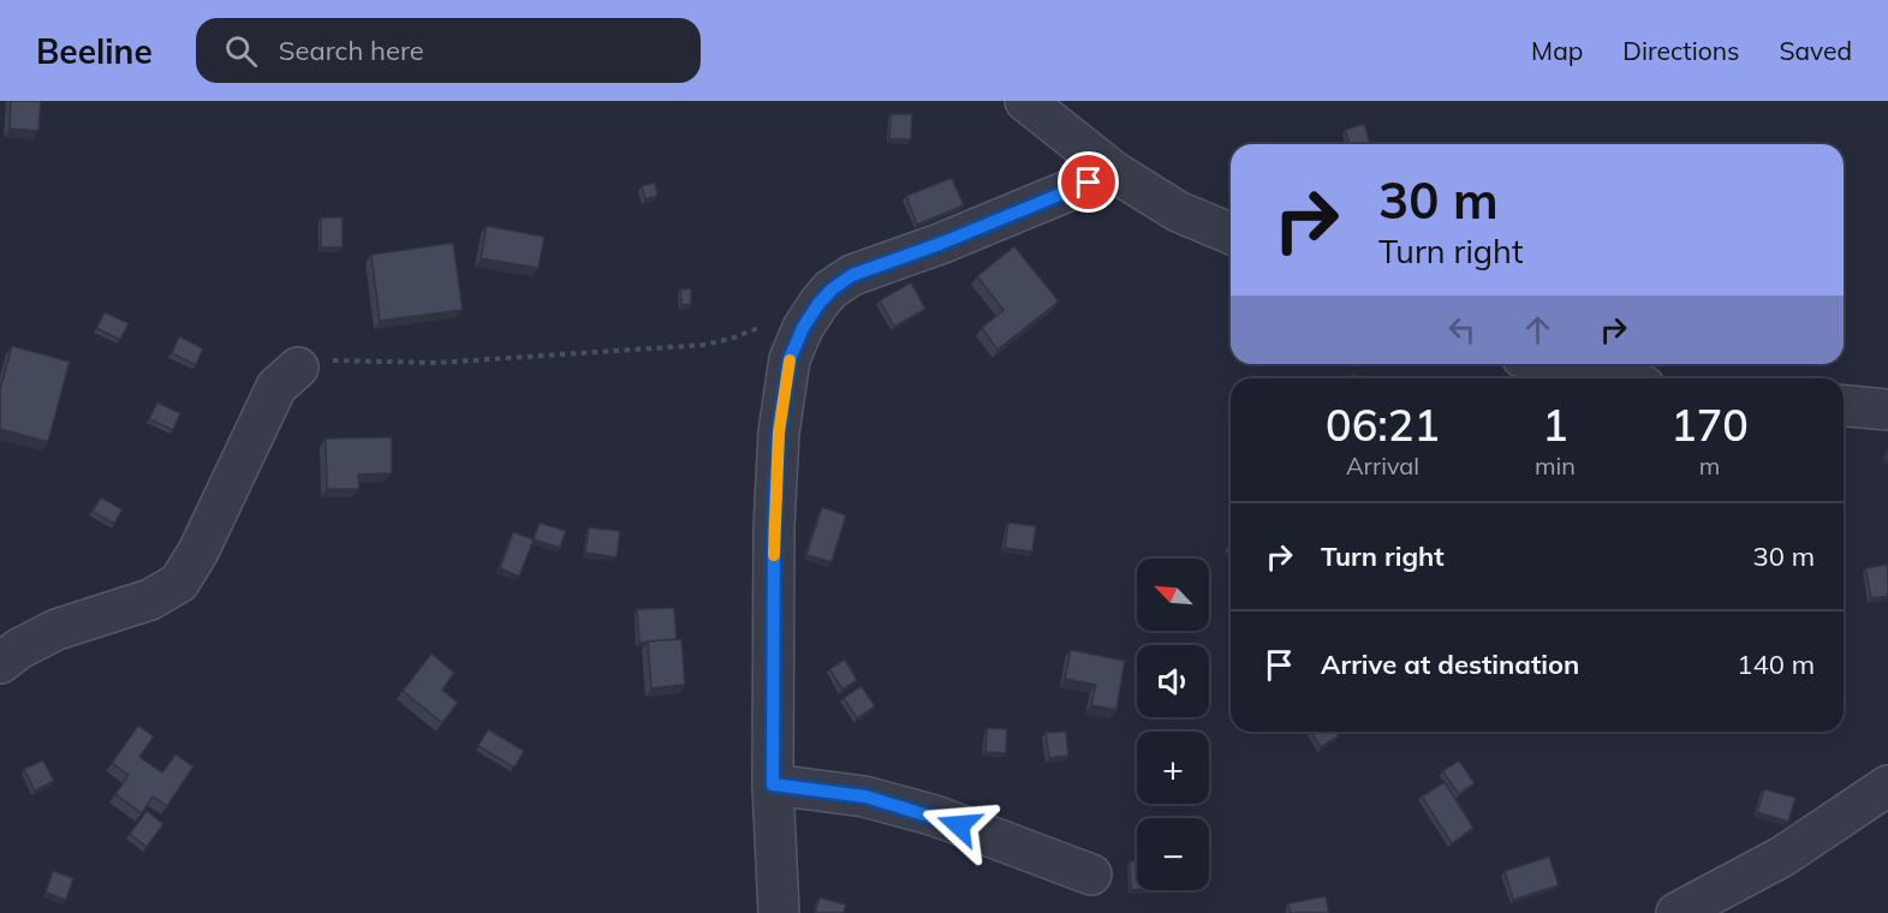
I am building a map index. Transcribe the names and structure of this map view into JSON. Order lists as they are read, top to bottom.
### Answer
{
  "north": "top left",
  "page": {
    "header": "Beeline",
    "search": "Search here",
    "nav": ["Map", "Directions", "Saved"],
    "turn": ["30 m", "Turn right"],
    "eta": [
      "06:21",
      "Arrival",
      "1",
      "min",
      "170",
      "m"
    ],
    "list": [
      {
        "name": "Turn right",
        "value": "30 m"
      },
      {
        "name": "Arrive at destination",
        "value": "140 m"
      }
    ],
    "map_buttons": ["+", "−"]
  }
}
